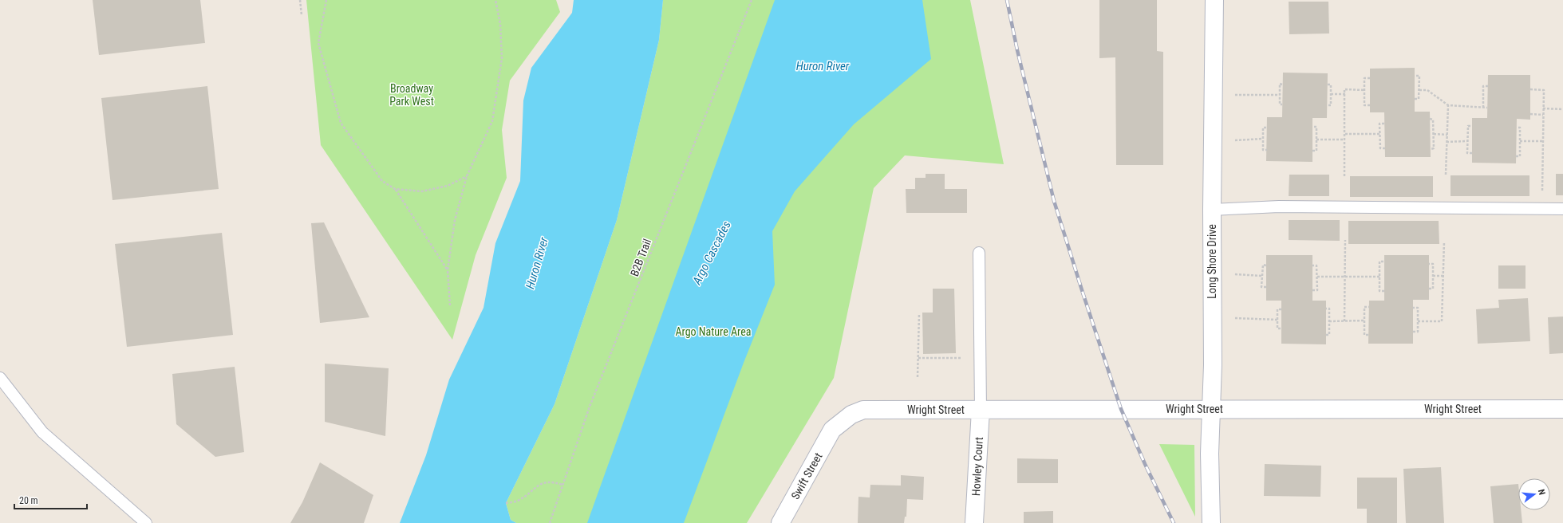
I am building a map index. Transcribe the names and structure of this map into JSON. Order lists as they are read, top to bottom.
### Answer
{
  "streets": {
    "street": [
      "Long Shore Drive",
      "Wright Street",
      "Howley Court",
      "Swift Street"
    ],
    "path": ["B2B Trail"]
  },
  "crossings": [
    ["Long Shore Drive", "Wright Street"],
    ["Wright Street", "Howley Court"],
    ["Wright Street", "Swift Street"]
  ],
  "water": ["Huron River", "Argo Cascades"],
  "parks": ["Broadway Park West", "Argo Nature Area"],
  "scale_bar": "20 m",
  "north": "right"
}
